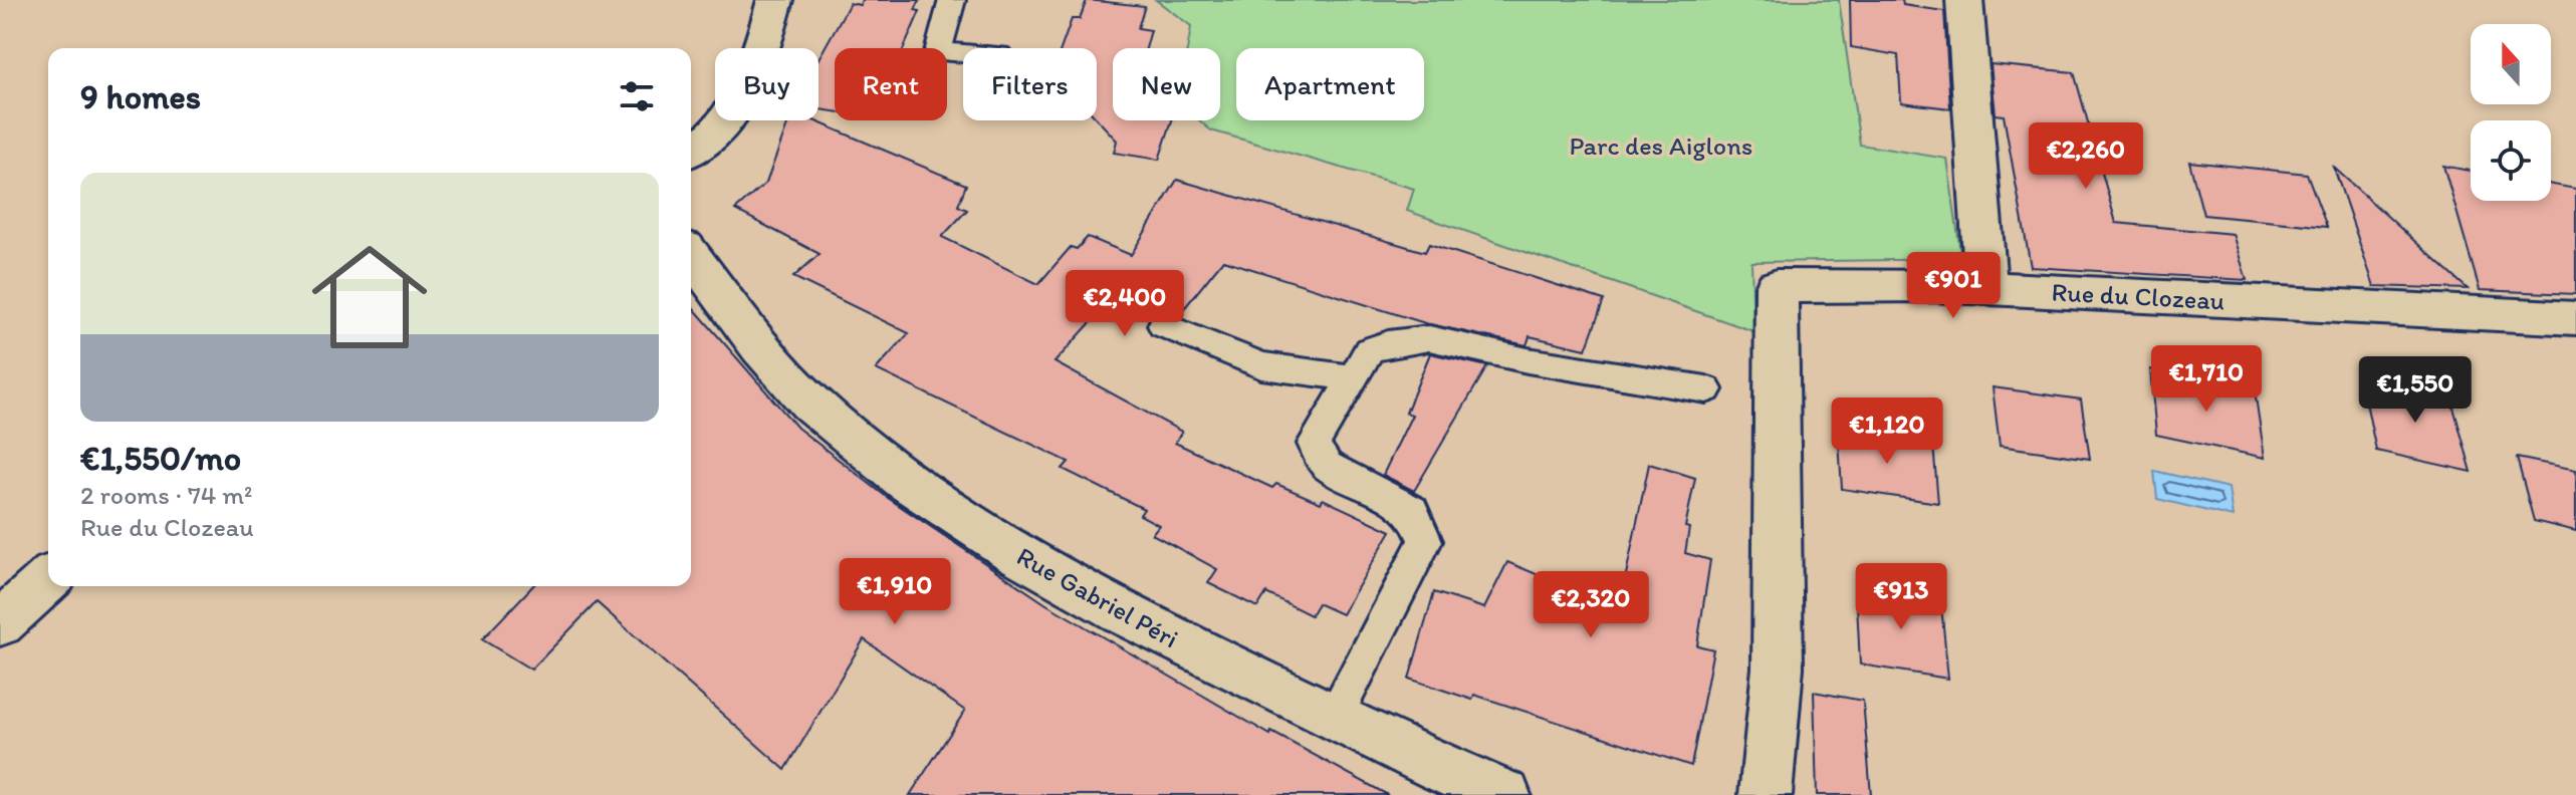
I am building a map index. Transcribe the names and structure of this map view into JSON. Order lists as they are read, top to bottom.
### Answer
{
  "streets": {
    "street": ["Rue du Clozeau", "Rue Gabriel Péri"]
  },
  "parks": ["Parc des Aiglons"],
  "north": "top",
  "page": {
    "chip": [
      "Buy",
      "Rent",
      "Filters",
      "New",
      "Apartment"
    ],
    "heading": "9 homes",
    "price": [
      "€2,260",
      "€901",
      "€2,400",
      "€1,710",
      "€1,550",
      "€1,120",
      "€1,910",
      "€913",
      "€2,320"
    ],
    "list": [
      {
        "name": "€1,550/mo",
        "note": "2 rooms · 74 m² · Rue du Clozeau"
      }
    ]
  }
}
